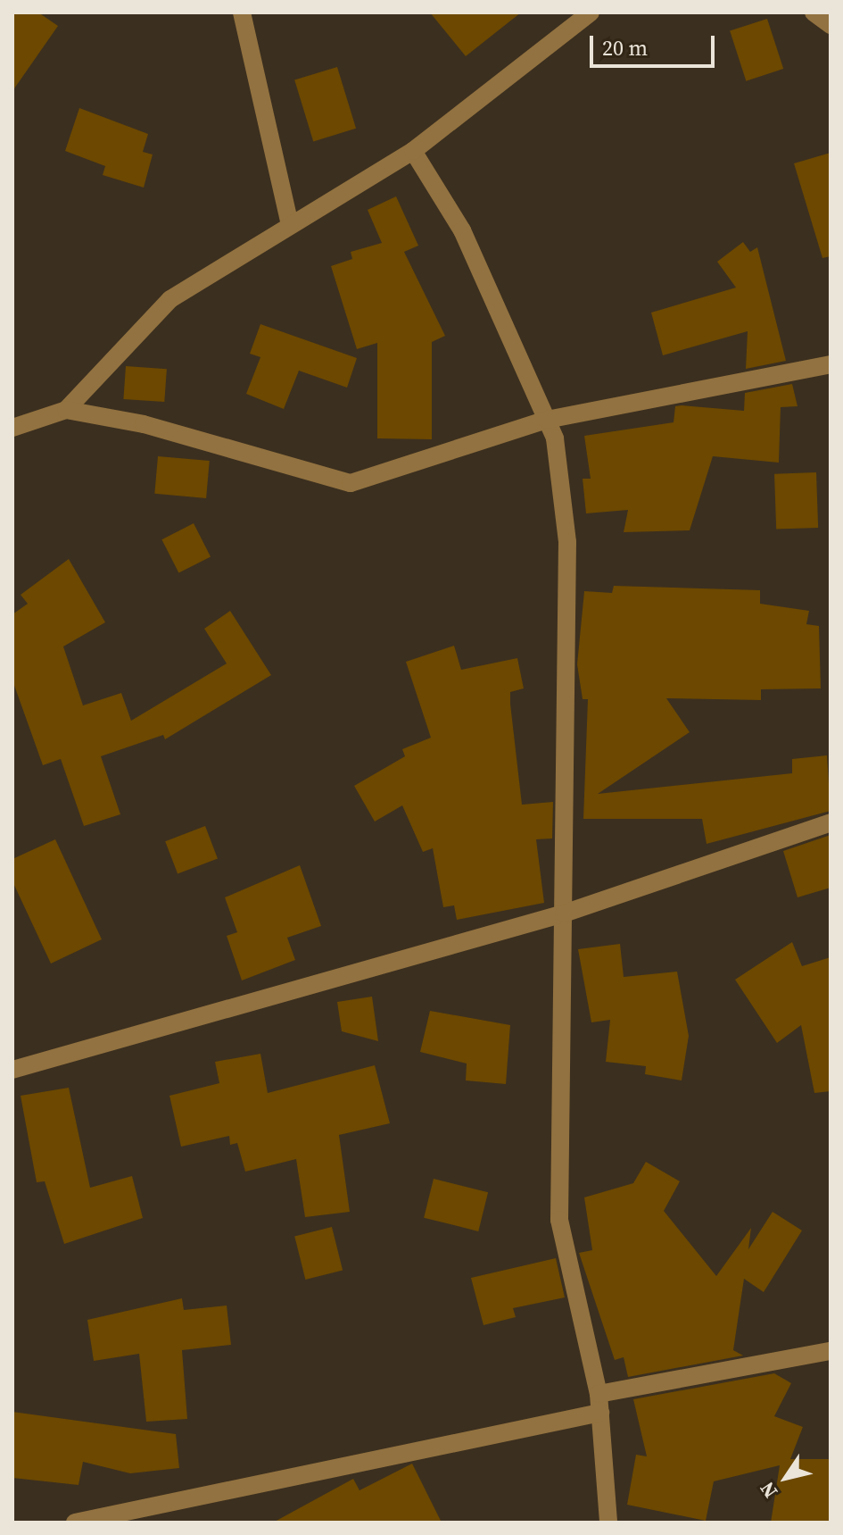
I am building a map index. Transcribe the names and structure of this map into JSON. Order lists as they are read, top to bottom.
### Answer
{
  "scale_bar": "20 m",
  "north": "bottom left"
}
